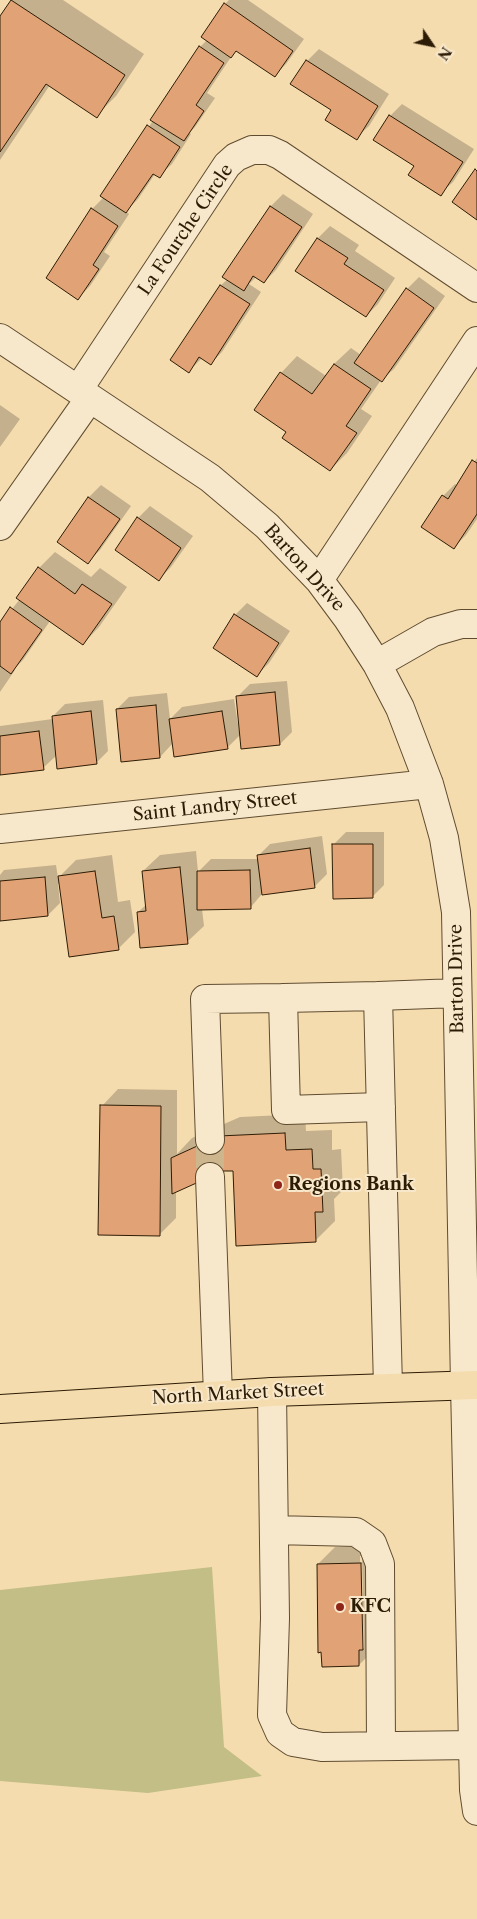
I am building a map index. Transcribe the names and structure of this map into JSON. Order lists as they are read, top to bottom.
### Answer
{
  "streets": {
    "main road": ["North Market Street"],
    "street": ["La Fourche Circle", "Barton Drive", "Saint Landry Street"]
  },
  "crossings": [
    ["La Fourche Circle", "Barton Drive"],
    ["Barton Drive", "Saint Landry Street"],
    ["Barton Drive", "North Market Street"]
  ],
  "places": ["Regions Bank", "KFC"],
  "north": "bottom right"
}
